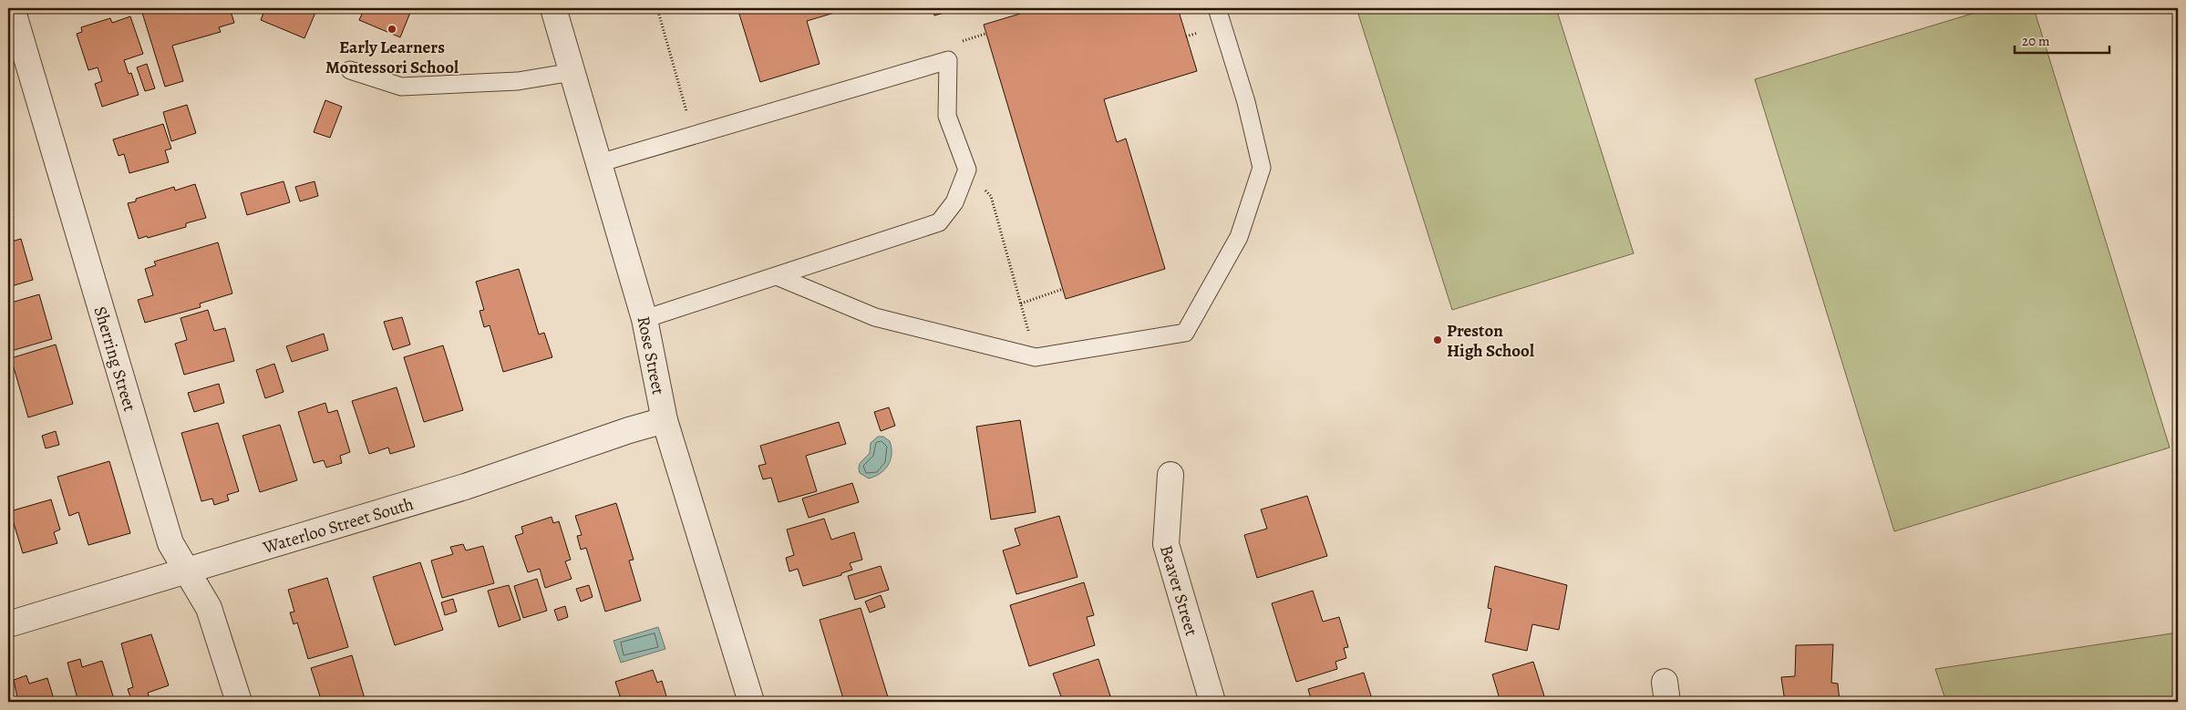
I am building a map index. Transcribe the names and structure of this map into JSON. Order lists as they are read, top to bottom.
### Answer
{
  "streets": {
    "street": [
      "Rose Street",
      "Sherring Street",
      "Waterloo Street South",
      "Beaver Street"
    ]
  },
  "crossings": [
    ["Rose Street", "Waterloo Street South"],
    ["Sherring Street", "Waterloo Street South"]
  ],
  "places": ["Early Learners Montessori School", "Preston High School"],
  "scale_bar": "20 m"
}
